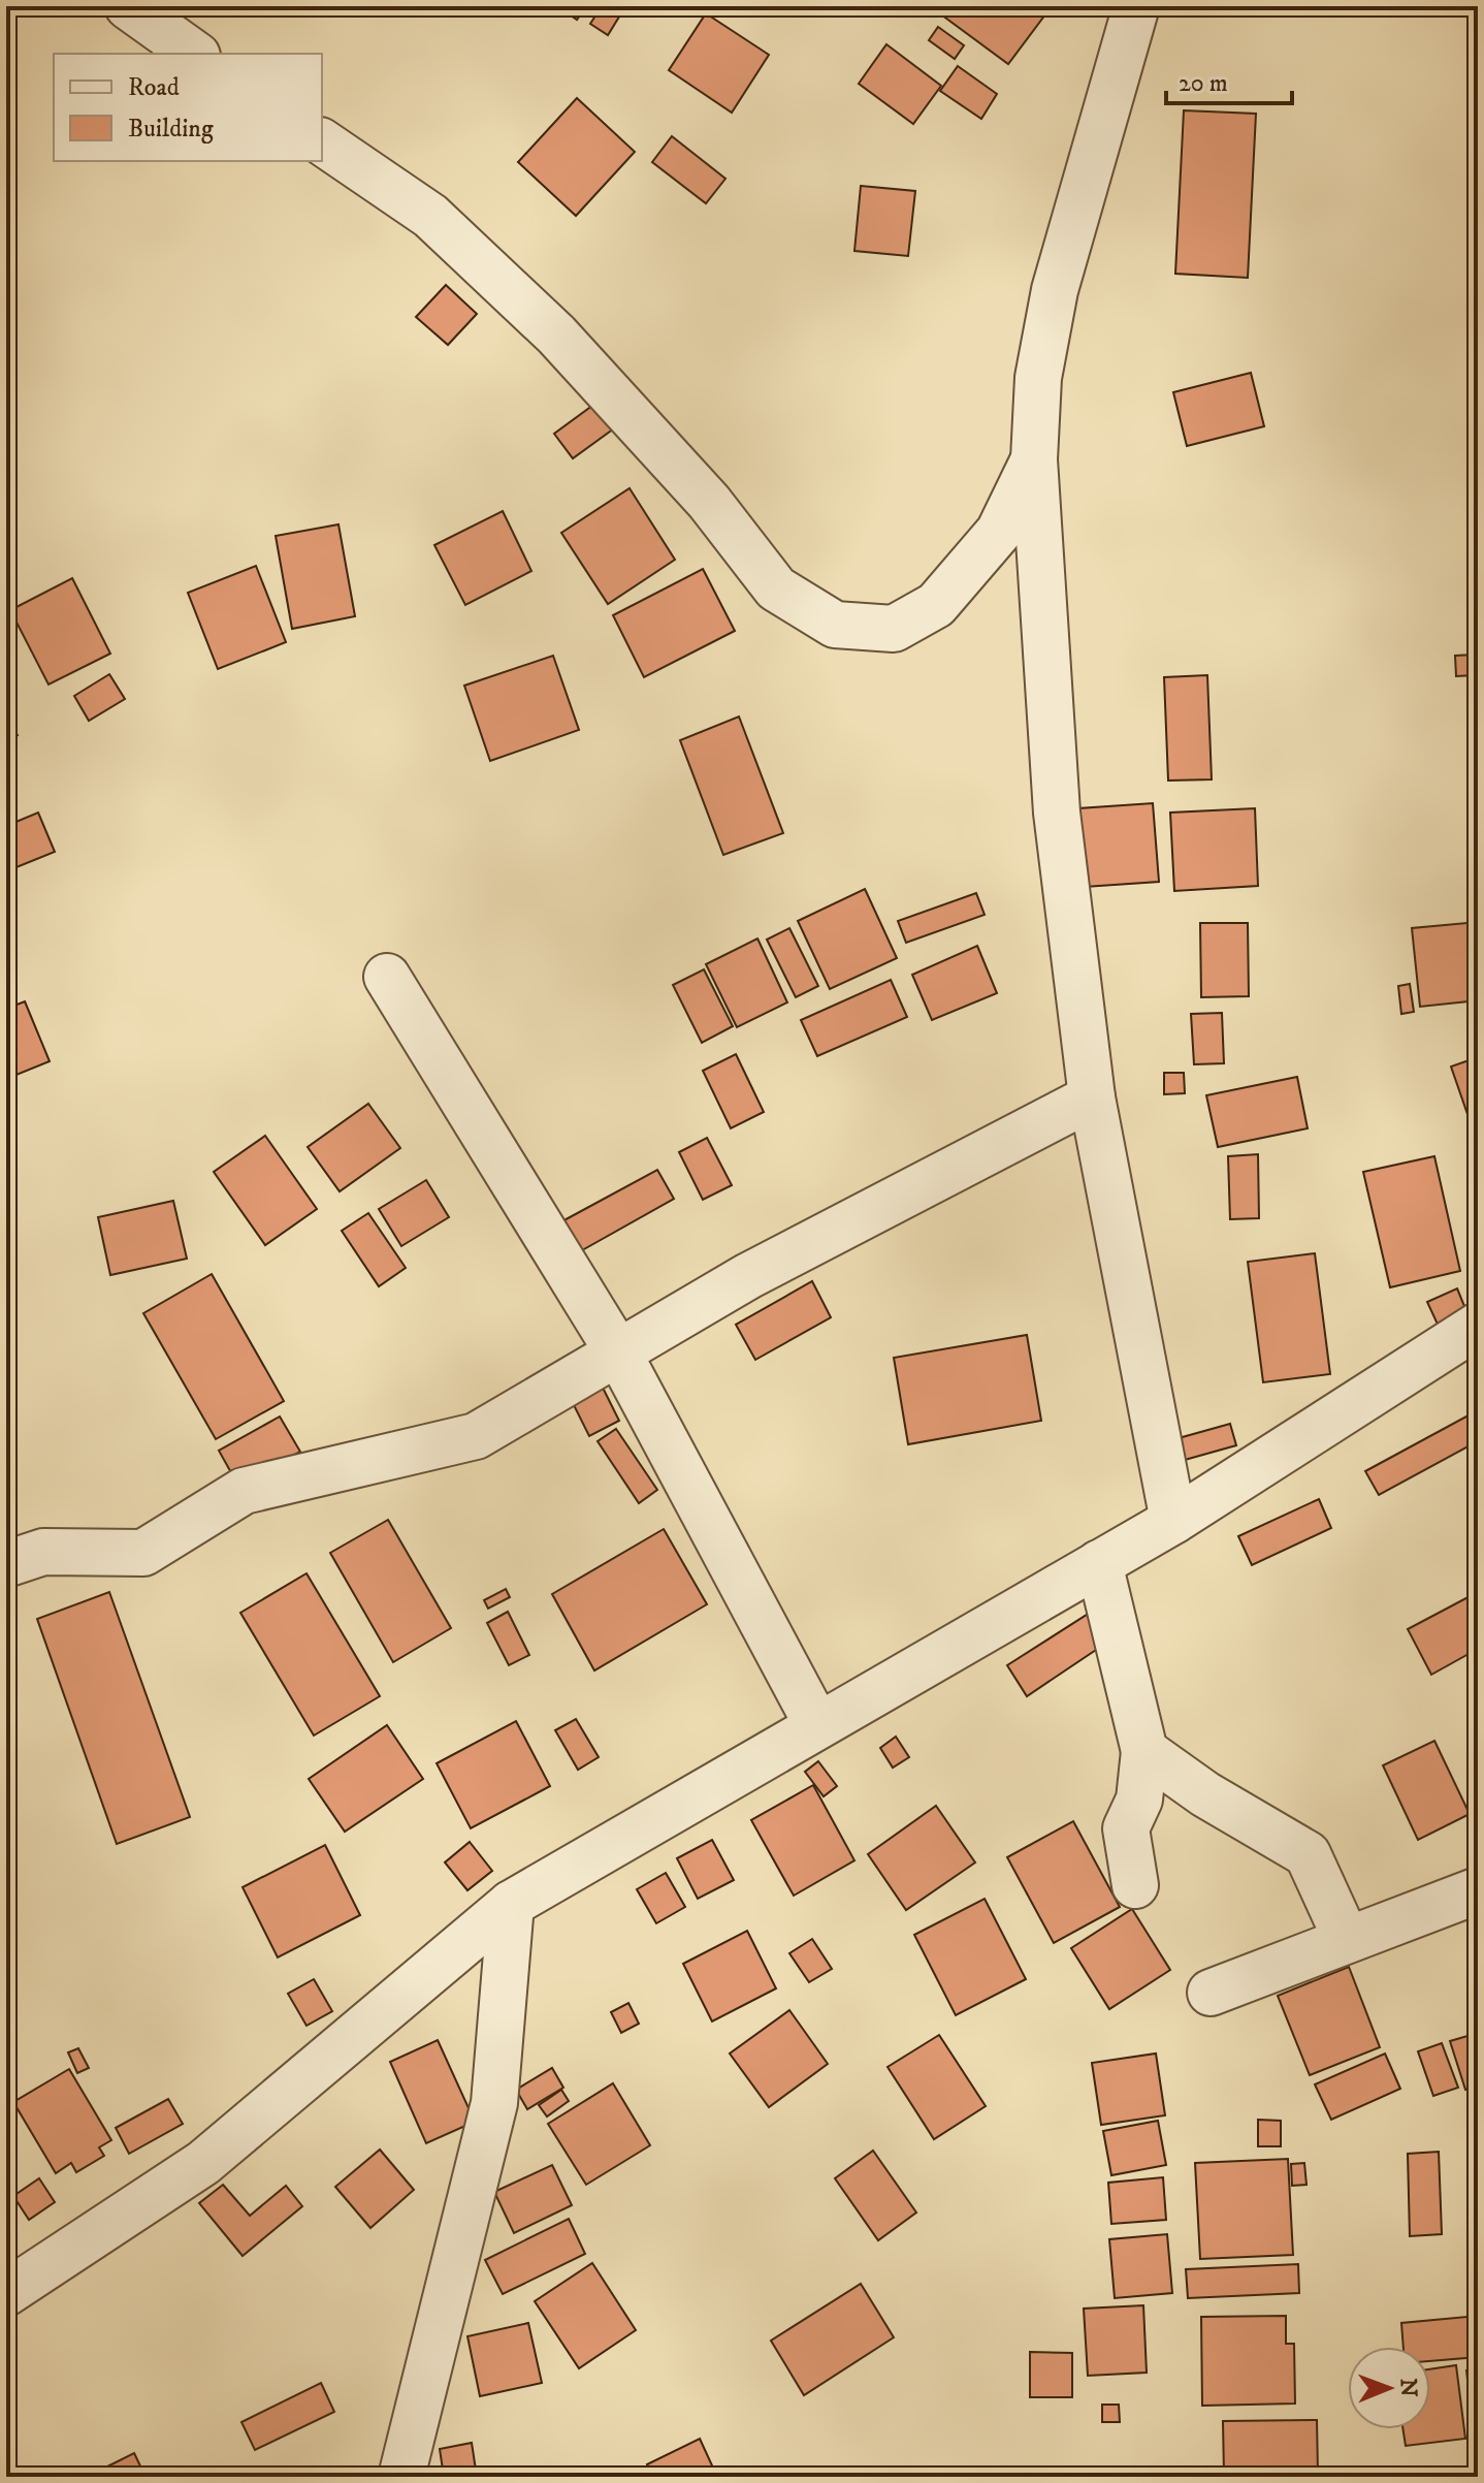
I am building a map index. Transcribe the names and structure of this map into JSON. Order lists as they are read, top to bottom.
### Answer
{
  "legend": ["Road", "Building"],
  "scale_bar": "20 m",
  "north": "right"
}
